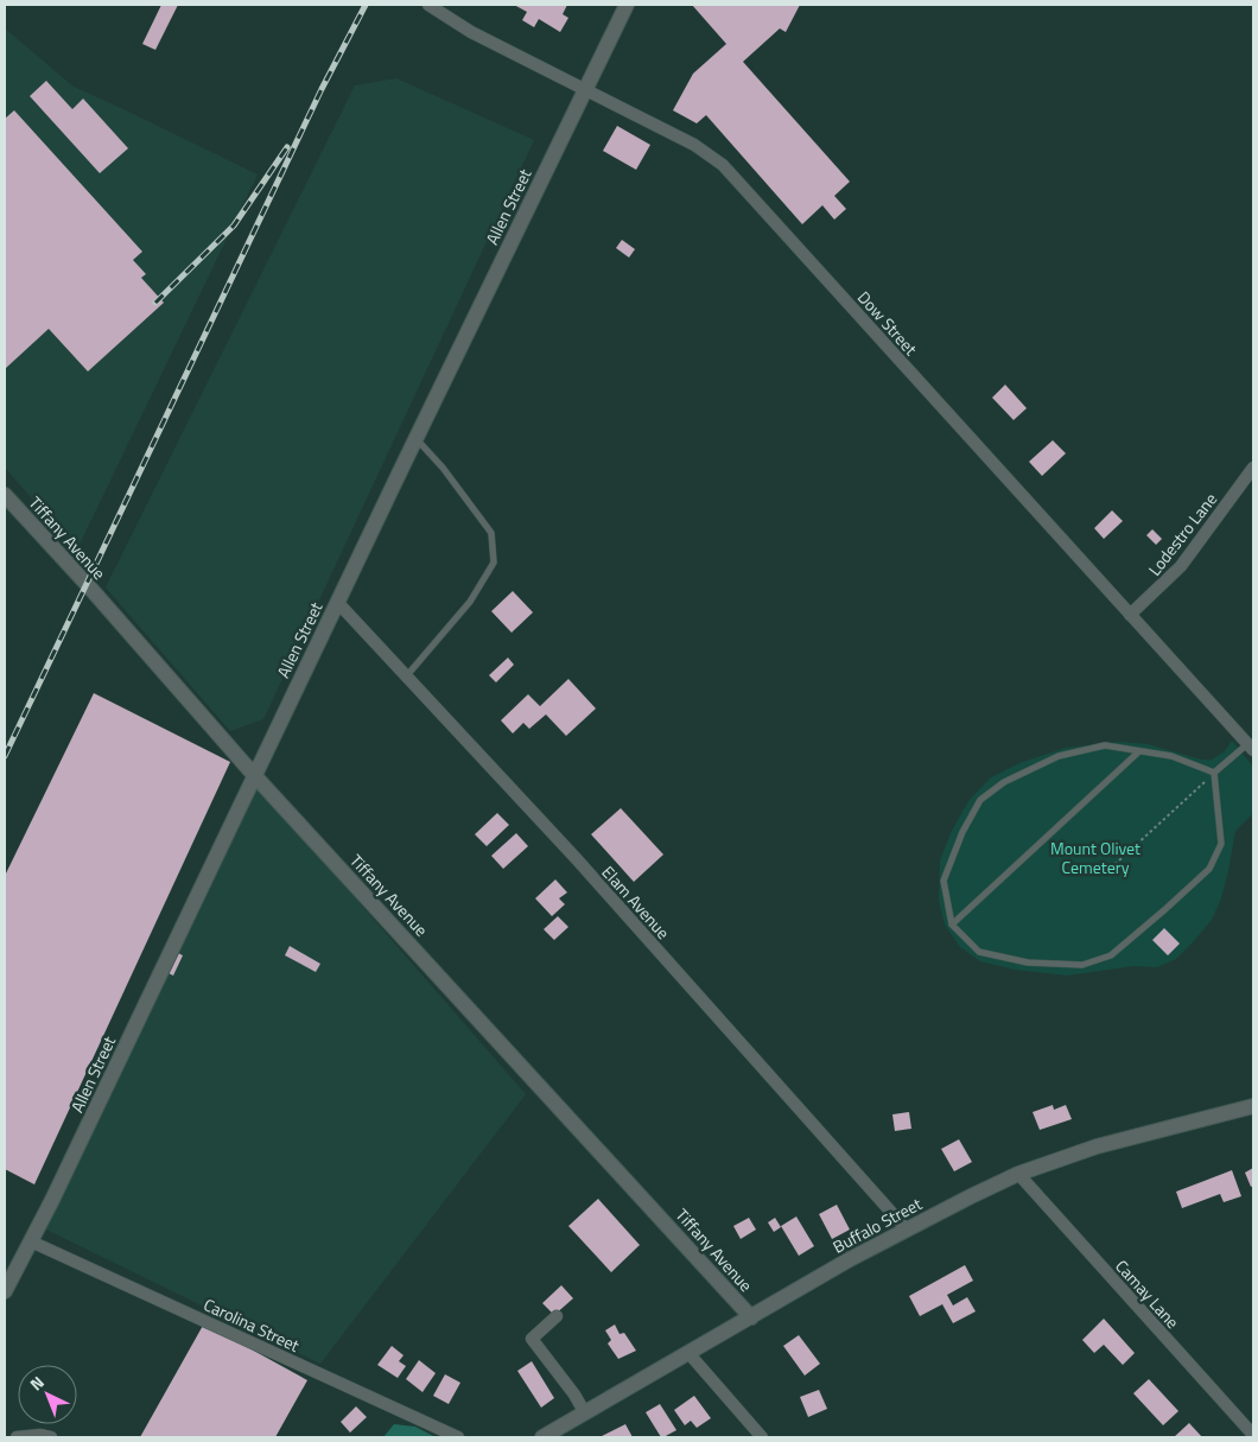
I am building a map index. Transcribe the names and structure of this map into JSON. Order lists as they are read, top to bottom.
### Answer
{
  "streets": {
    "street": [
      "Allen Street",
      "Dow Street",
      "Lodestro Lane",
      "Tiffany Avenue",
      "Elam Avenue",
      "Buffalo Street",
      "Camay Lane",
      "Carolina Street"
    ]
  },
  "crossings": [
    ["Allen Street", "Dow Street"],
    ["Allen Street", "Tiffany Avenue"],
    ["Allen Street", "Elam Avenue"],
    ["Allen Street", "Carolina Street"],
    ["Dow Street", "Lodestro Lane"],
    ["Tiffany Avenue", "Buffalo Street"],
    ["Elam Avenue", "Buffalo Street"],
    ["Buffalo Street", "Camay Lane"]
  ],
  "parks": ["Mount Olivet Cemetery"],
  "north": "top left"
}
